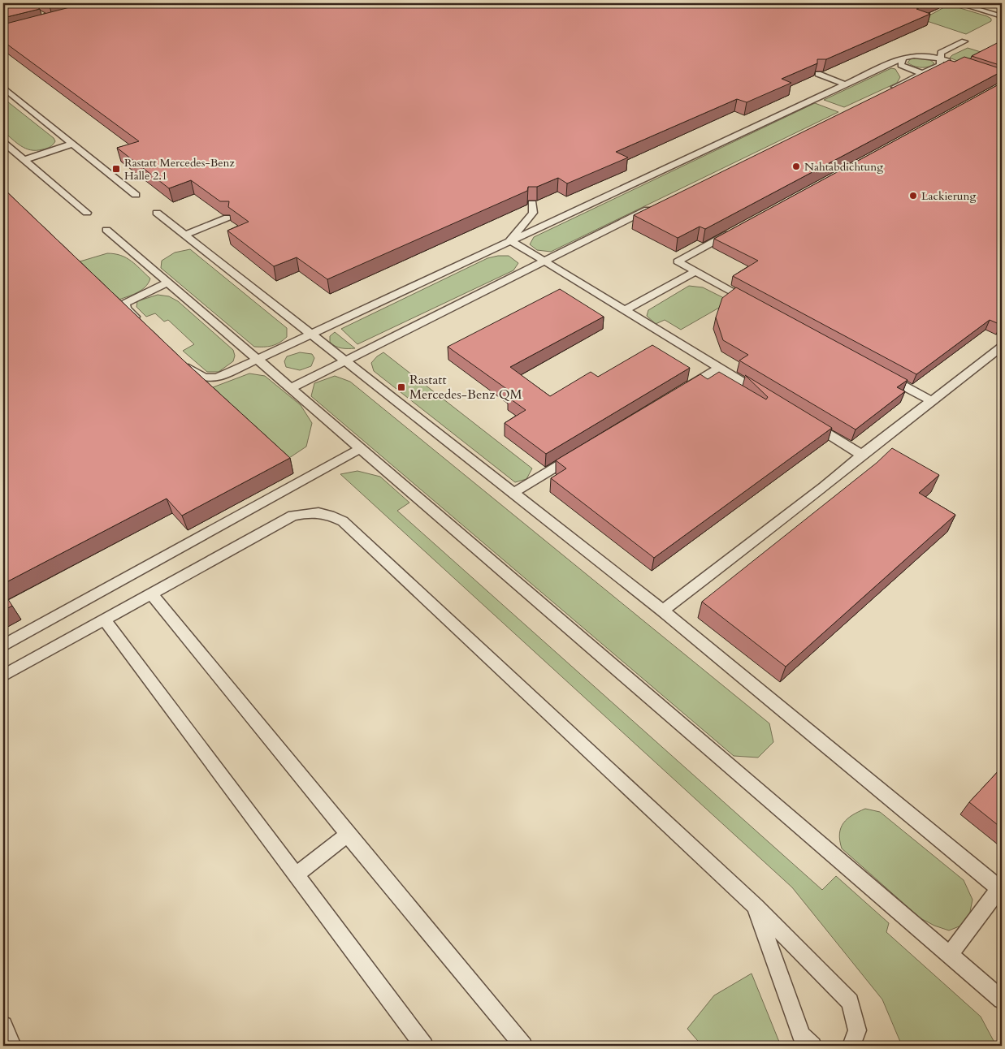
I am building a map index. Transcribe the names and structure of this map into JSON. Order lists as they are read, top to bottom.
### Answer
{
  "places": {
    "other": ["Nahtabdichtung", "Lackierung"],
    "transit": ["Rastatt Mercedes-Benz Halle 2.1", "Rastatt Mercedes-Benz QM"]
  }
}
